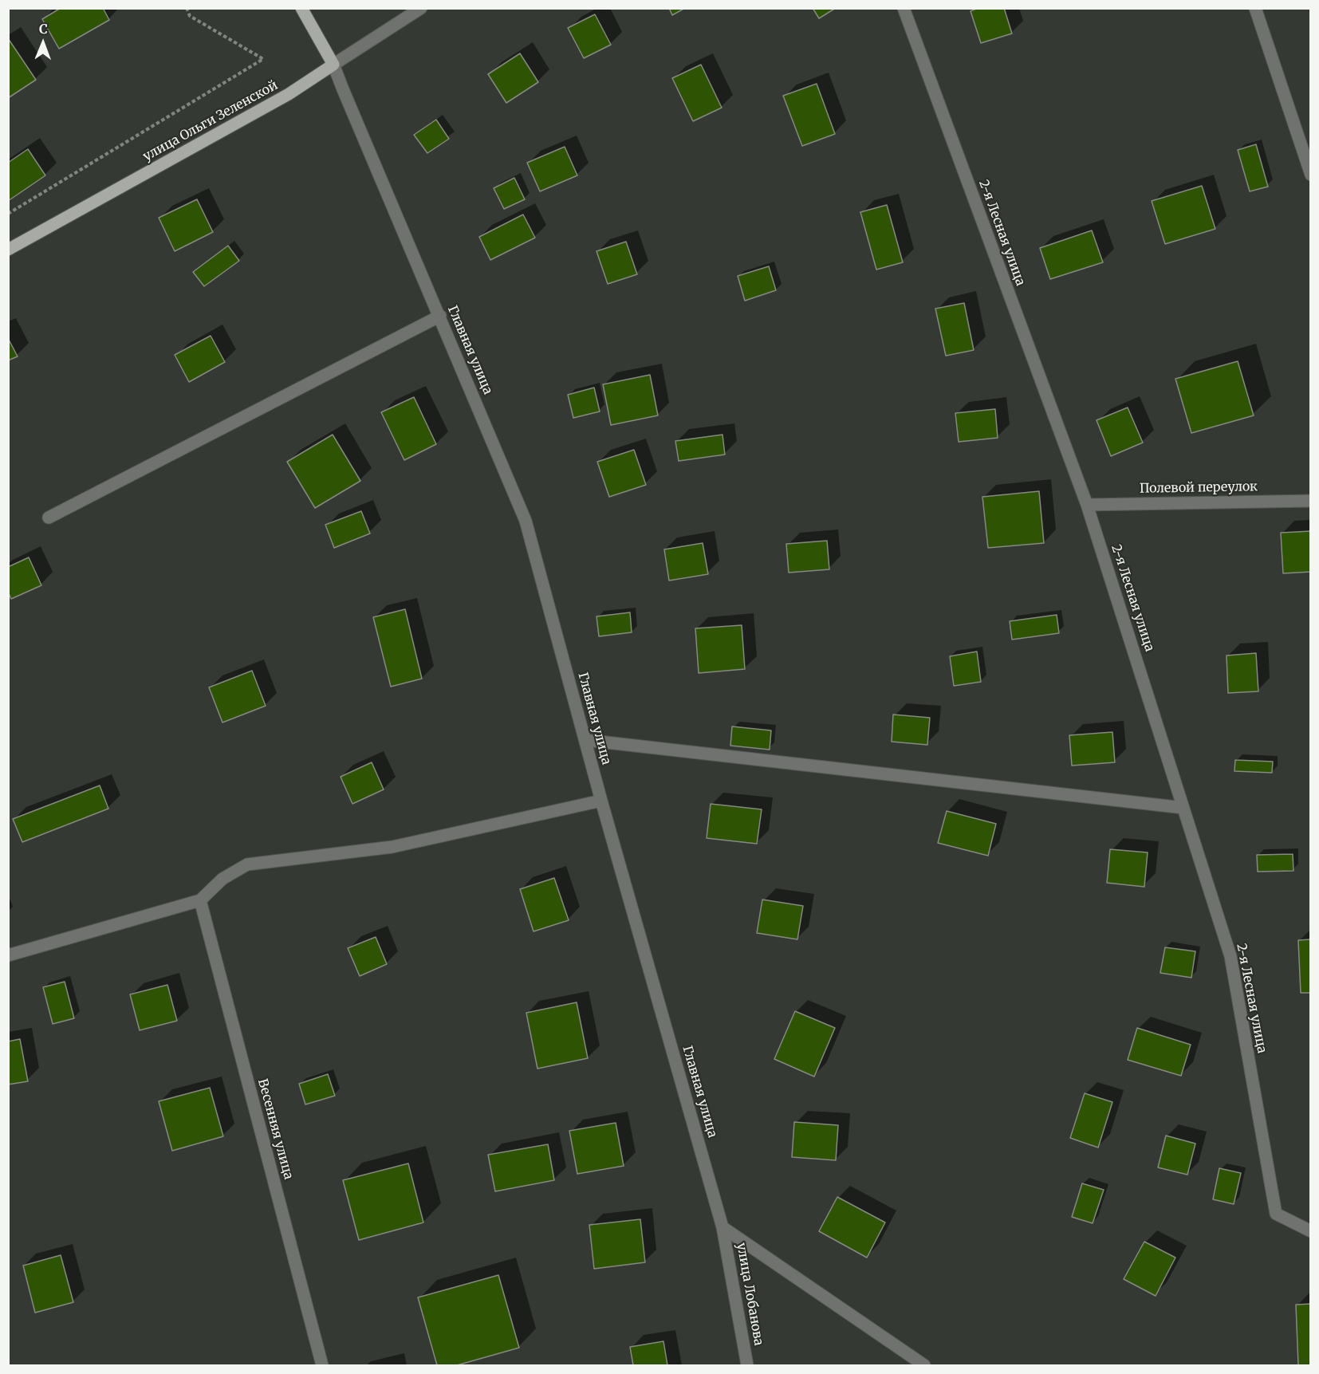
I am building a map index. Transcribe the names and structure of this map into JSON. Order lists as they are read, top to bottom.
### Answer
{
  "streets": {
    "main road": ["улица Ольги Зеленской", "Главная улица"],
    "street": [
      "2-я Лесная улица",
      "Полевой переулок",
      "Весенняя улица",
      "улица Лобанова"
    ]
  },
  "crossings": [
    ["улица Ольги Зеленской", "Главная улица"],
    ["2-я Лесная улица", "Полевой переулок"],
    ["Главная улица", "улица Лобанова"]
  ],
  "north": "top"
}
